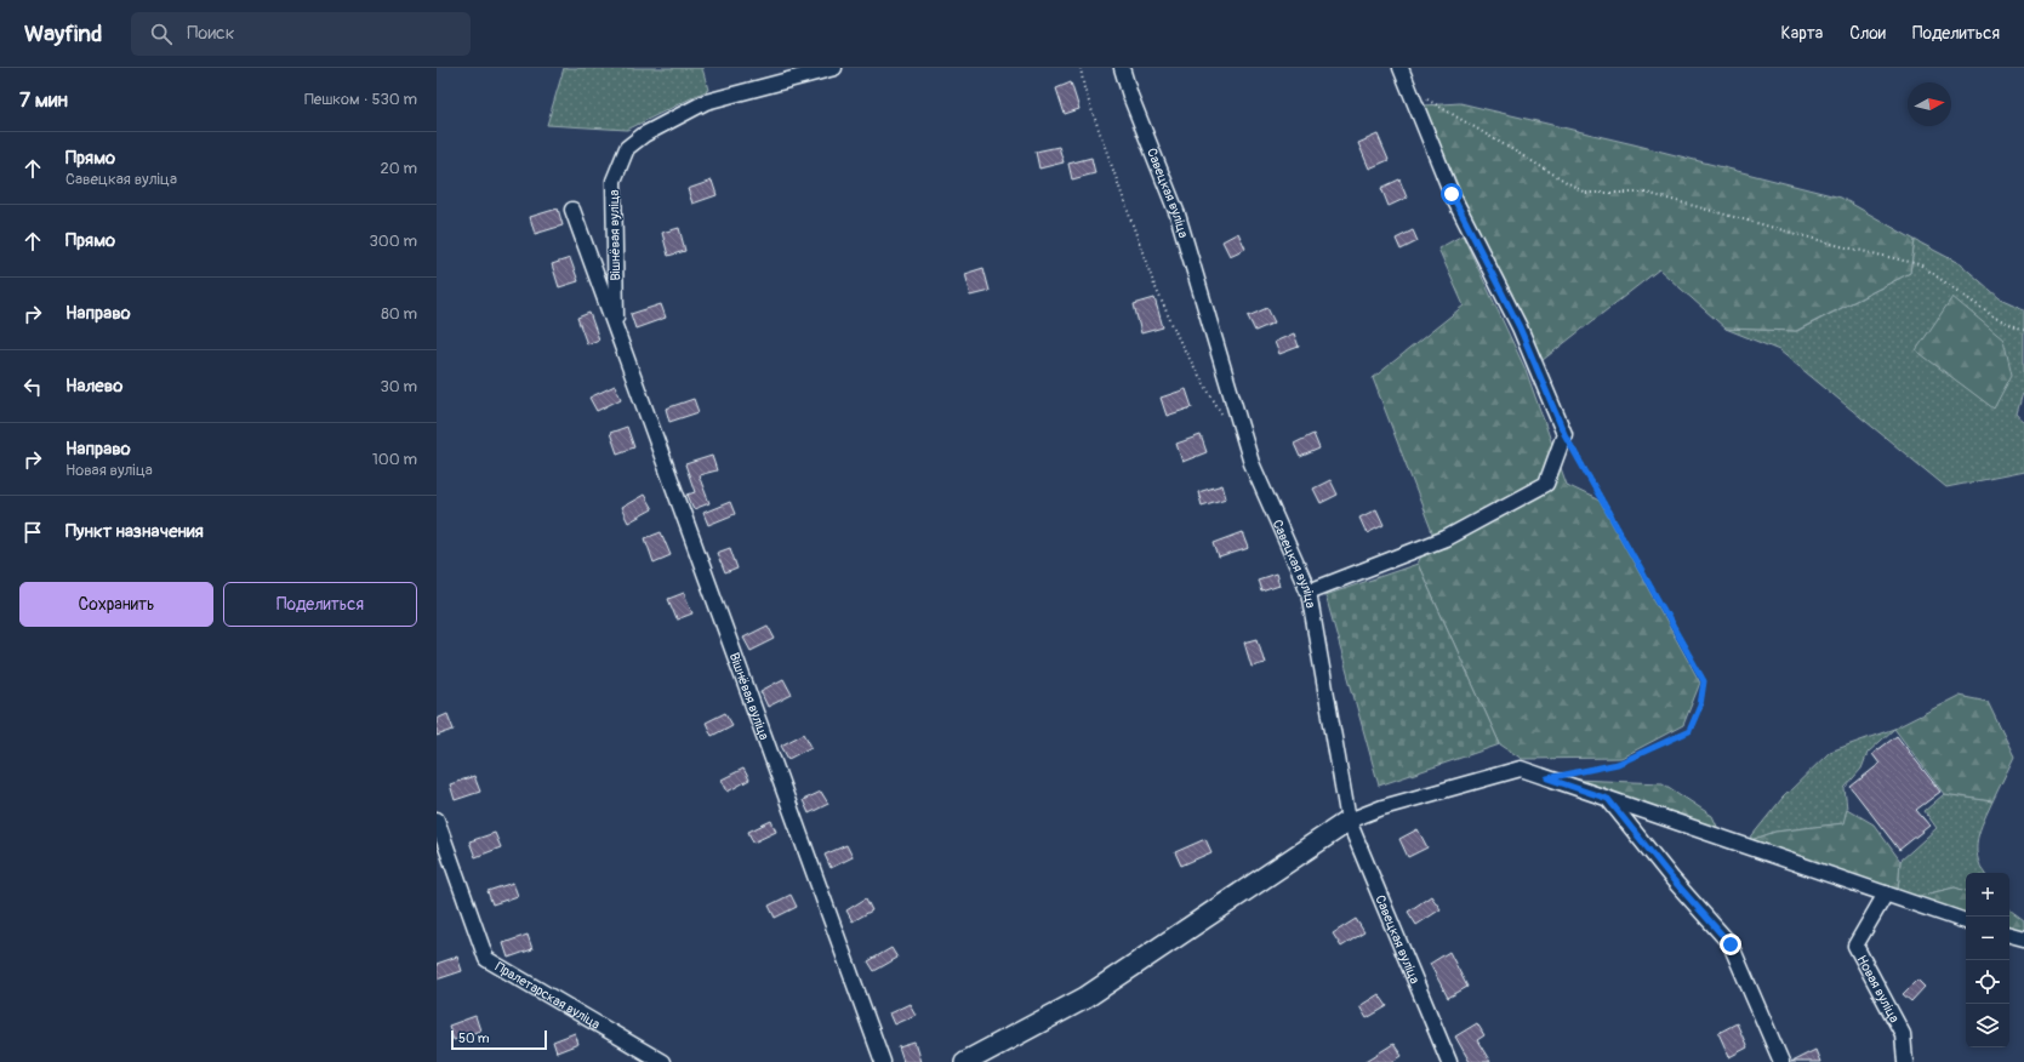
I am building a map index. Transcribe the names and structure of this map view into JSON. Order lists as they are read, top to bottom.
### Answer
{
  "streets": {
    "street": [
      "Савецкая вуліца",
      "Вішнёвая вуліца",
      "Новая вуліца",
      "Пралетарская вуліца"
    ]
  },
  "scale_bar": "50 m",
  "north": "right",
  "page": {
    "header": "Wayfind",
    "search": "Поиск",
    "nav": ["Карта", "Слои", "Поделиться"],
    "heading": ["7 мин", "Пешком · 530 m"],
    "list": [
      ["Прямо", "Савецкая вуліца", "20 m"],
      ["Прямо", "300 m"],
      ["Направо", "80 m"],
      ["Налево", "30 m"],
      ["Направо", "Новая вуліца", "100 m"],
      "Пункт назначения"
    ],
    "buttons": ["Сохранить", "Поделиться"],
    "map_buttons": ["+", "−"],
    "scale": "50 m"
  }
}
